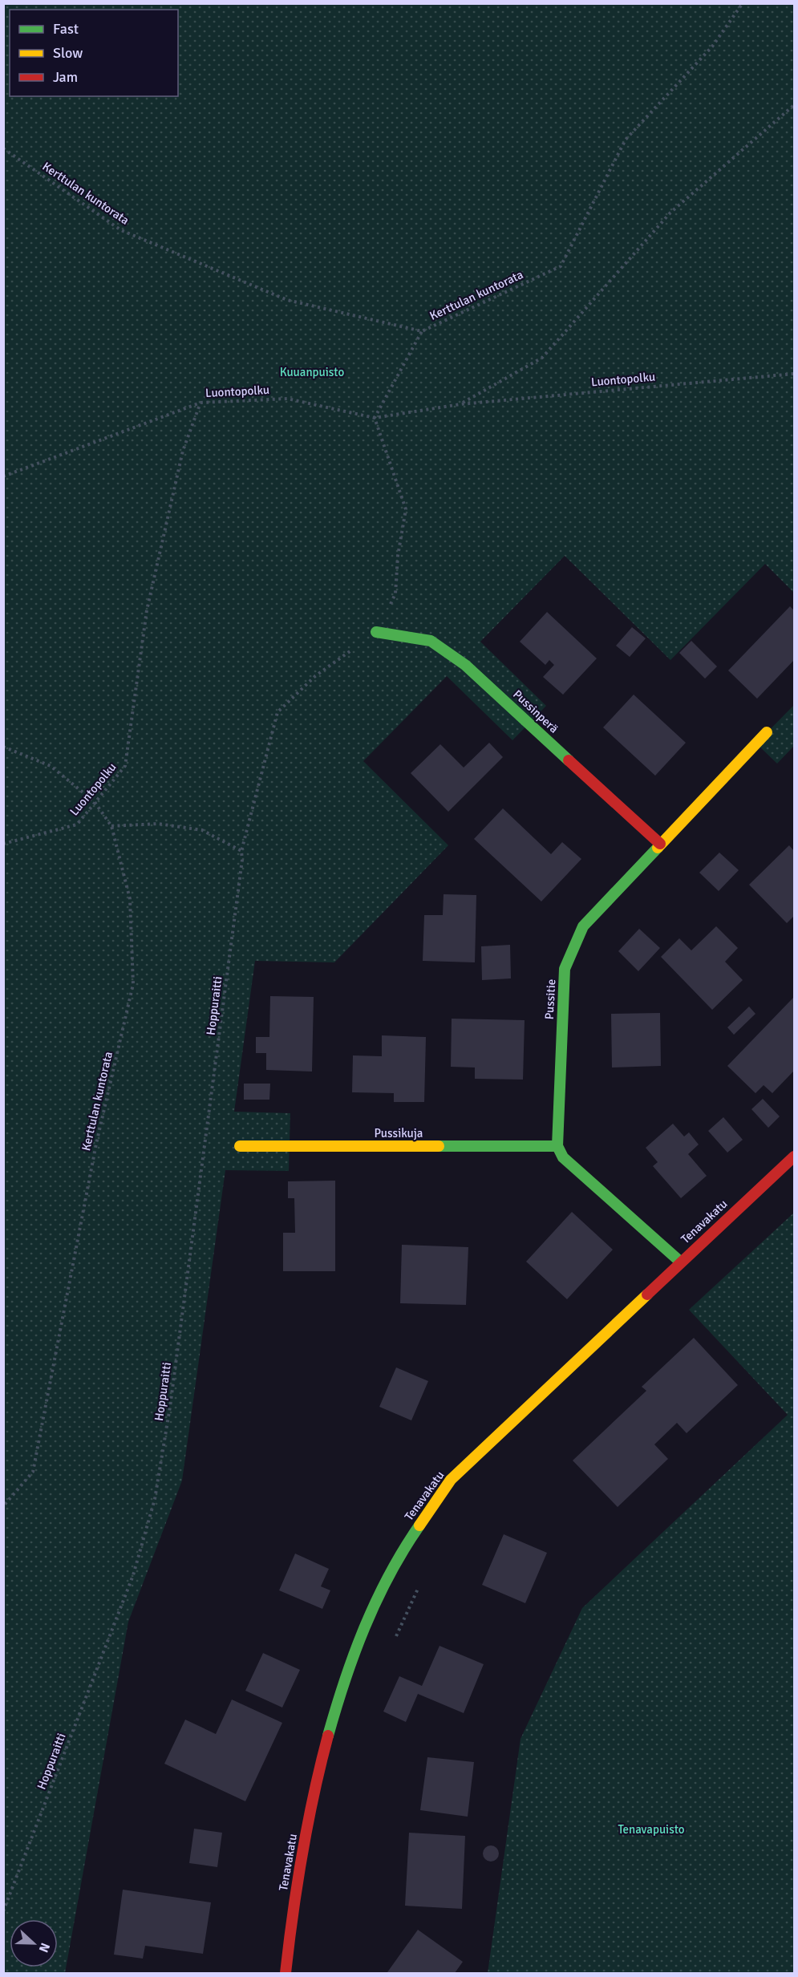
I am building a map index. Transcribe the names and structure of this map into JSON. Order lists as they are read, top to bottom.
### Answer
{
  "streets": {
    "street": [
      "Pussinperä",
      "Pussitie",
      "Pussikuja",
      "Tenavakatu"
    ],
    "path": ["Kerttulan kuntorata", "Luontopolku", "Hoppuraitti"]
  },
  "crossings": [
    ["Kerttulan kuntorata", "Luontopolku"],
    ["Pussinperä", "Pussitie"],
    ["Pussinperä", "Hoppuraitti"],
    ["Pussitie", "Pussikuja"]
  ],
  "parks": ["Kuuanpuisto", "Tenavapuisto"],
  "legend": ["Fast", "Slow", "Jam"],
  "north": "right"
}
